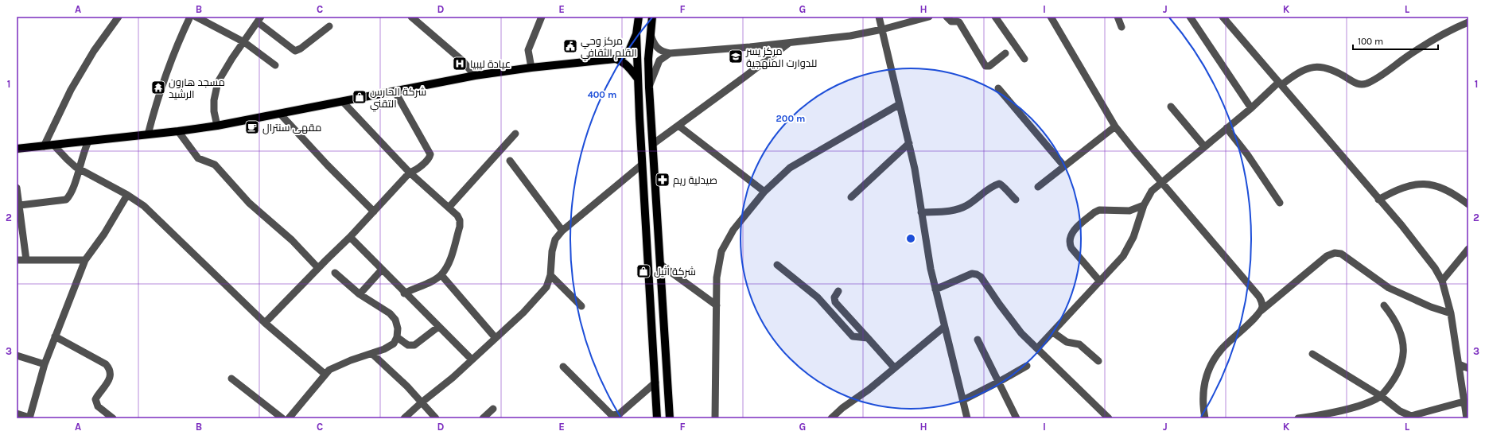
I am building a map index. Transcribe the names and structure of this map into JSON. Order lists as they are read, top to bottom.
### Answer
{
  "places": {
    "public building": ["مركز وحي القلم الثقافي"],
    "school or university": ["مركز يسر للدوارت المنهجية"],
    "hospital": ["عيادة ليبيا"],
    "temple": ["مسجد هارون الرشيد"],
    "shop": ["شركة الحارس التقني", "شركة أثيل"],
    "cafe": ["مقهى سنترال"],
    "pharmacy": ["صيدلية ريم"]
  },
  "scale_bar": "100 m",
  "grid": {
    "columns": [
      "A",
      "B",
      "C",
      "D",
      "E",
      "F",
      "G",
      "H",
      "I",
      "J",
      "K",
      "L"
    ],
    "rows": ["1", "2", "3"]
  },
  "rings": ["400 m", "200 m"]
}
